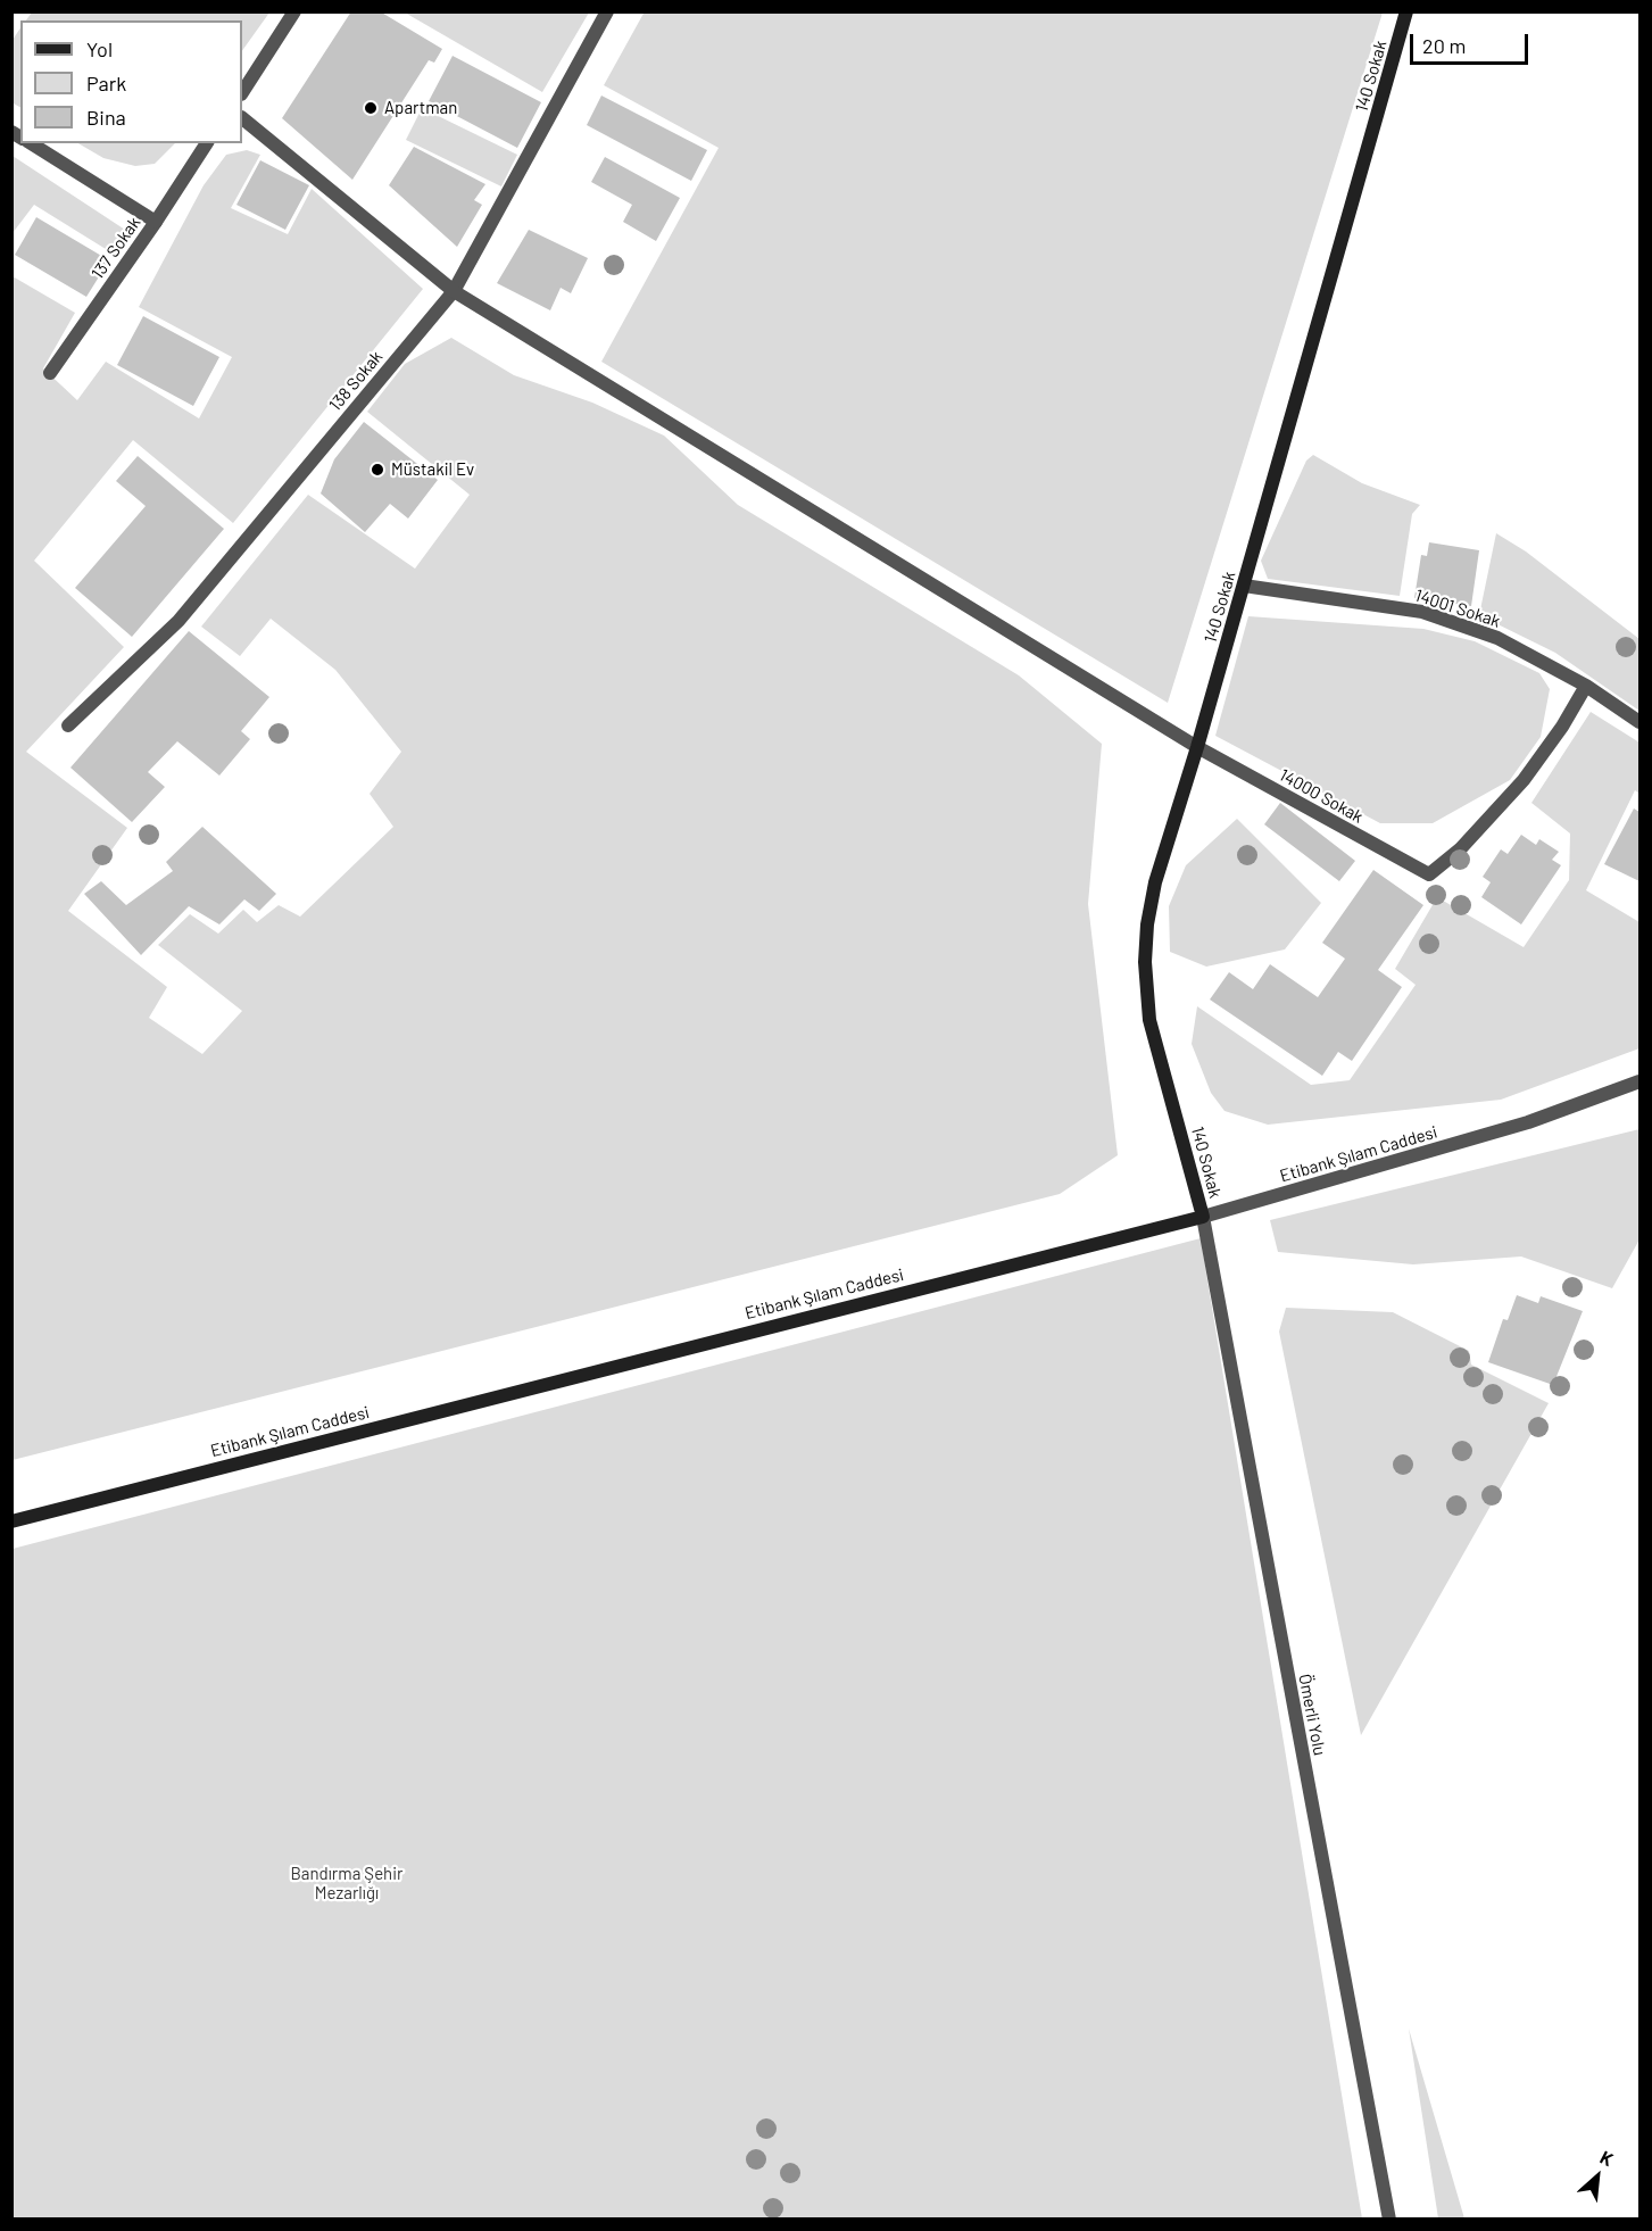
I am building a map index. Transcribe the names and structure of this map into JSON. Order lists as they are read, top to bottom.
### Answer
{
  "streets": {
    "main road": ["140 Sokak", "Etibank Şılam Caddesi"],
    "street": [
      "137 Sokak",
      "138 Sokak",
      "14001 Sokak",
      "14000 Sokak",
      "Ömerli Yolu"
    ]
  },
  "crossings": [
    ["140 Sokak", "14001 Sokak"],
    ["140 Sokak", "14000 Sokak"],
    ["140 Sokak", "Etibank Şılam Caddesi"],
    ["140 Sokak", "Ömerli Yolu"],
    ["138 Sokak", "14000 Sokak"],
    ["14001 Sokak", "14000 Sokak"],
    ["Etibank Şılam Caddesi", "Ömerli Yolu"]
  ],
  "parks": ["Bandırma Şehir Mezarlığı"],
  "places": ["Apartman", "Müstakil Ev"],
  "legend": ["Yol", "Park", "Bina"],
  "scale_bar": "20 m",
  "north": "top right"
}
